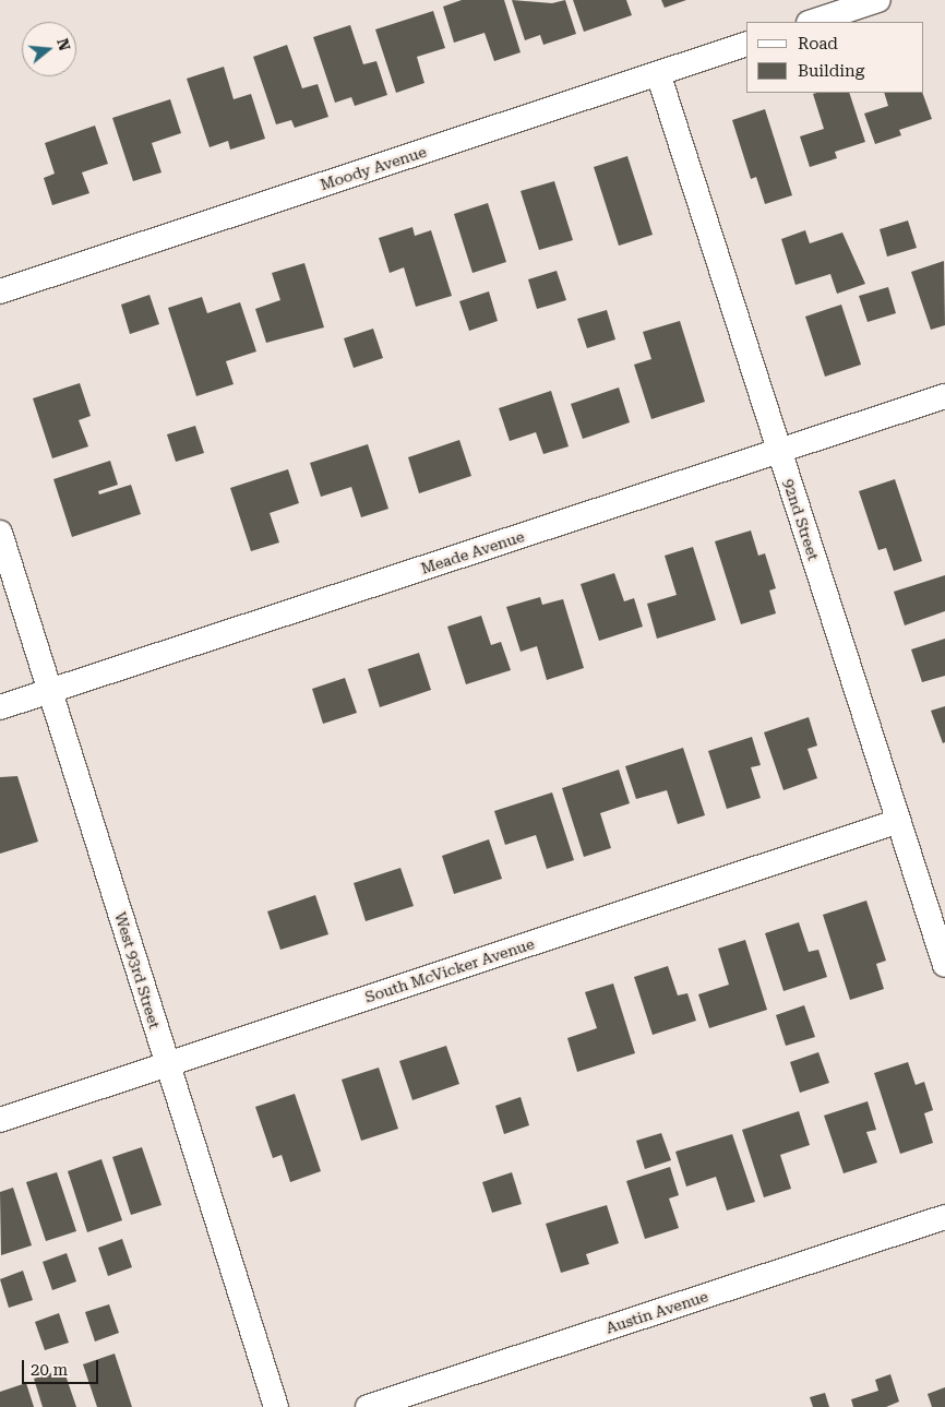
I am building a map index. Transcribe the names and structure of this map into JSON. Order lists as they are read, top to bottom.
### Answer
{
  "streets": {
    "street": [
      "Moody Avenue",
      "92nd Street",
      "Meade Avenue",
      "West 93rd Street",
      "South McVicker Avenue",
      "Austin Avenue"
    ]
  },
  "crossings": [
    ["Moody Avenue", "92nd Street"],
    ["92nd Street", "Meade Avenue"],
    ["92nd Street", "South McVicker Avenue"],
    ["Meade Avenue", "West 93rd Street"],
    ["West 93rd Street", "South McVicker Avenue"]
  ],
  "legend": ["Road", "Building"],
  "scale_bar": "20 m",
  "north": "right"
}
